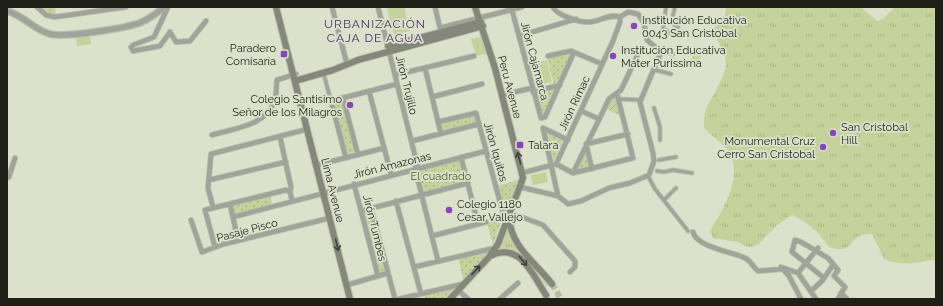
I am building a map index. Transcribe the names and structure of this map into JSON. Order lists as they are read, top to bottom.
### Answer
{
  "streets": {
    "main road": ["Peru Avenue", "Lima Avenue"],
    "street": [
      "Jirón Cajamarca",
      "Jirón Trujillo",
      "Jirón Rimac",
      "Jirón Iquitos",
      "Jirón Amazonas",
      "Jirón Tumbes",
      "Pasaje Pisco"
    ]
  },
  "crossings": [
    ["Jirón Trujillo", "Jirón Amazonas"],
    ["Jirón Iquitos", "Jirón Amazonas"],
    ["Jirón Amazonas", "Lima Avenue"],
    ["Jirón Amazonas", "Jirón Tumbes"],
    ["Lima Avenue", "Pasaje Pisco"]
  ],
  "one_way": ["Peru Avenue"],
  "districts": ["URBANIZACIÓN CAJA DE AGUA"],
  "parks": ["El cuadrado"],
  "places": {
    "other": [
      "Institución Educativa 0043 San Cristobal",
      "Institución Educativa Mater Purissima",
      "Colegio Santisimo Señor de los Milagros",
      "San Cristobal Hill",
      "Monumental Cruz Cerro San Cristobal",
      "Colegio 1180 Cesar Vallejo"
    ],
    "transit": ["Paradero Comisaría", "Talara"]
  }
}
